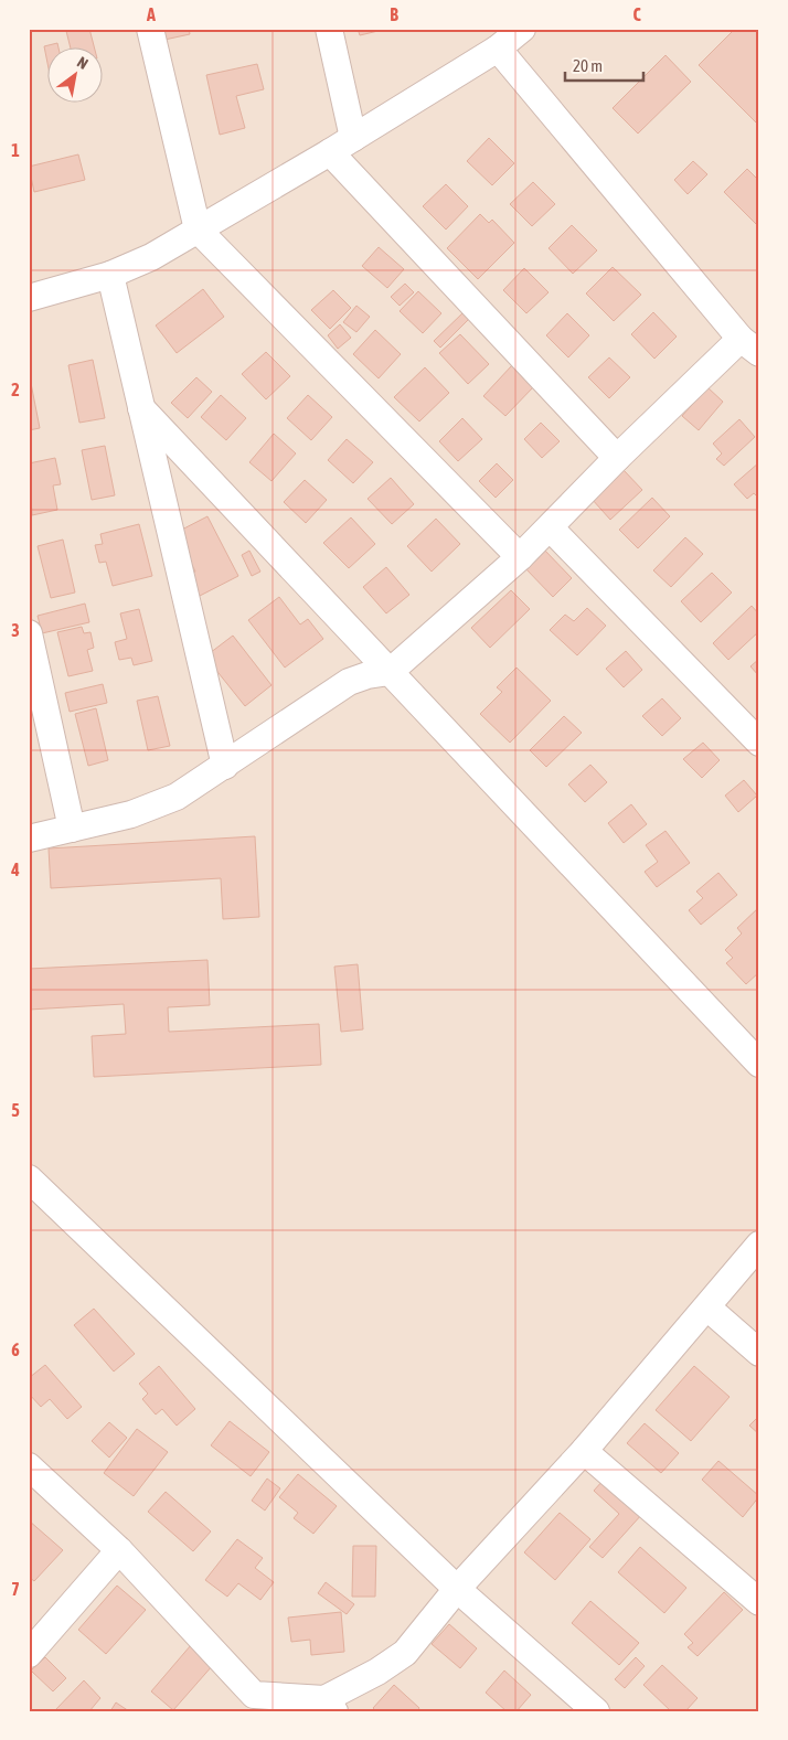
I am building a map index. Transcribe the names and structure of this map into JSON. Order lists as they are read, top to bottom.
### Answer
{
  "scale_bar": "20 m",
  "north": "top right",
  "grid": {
    "columns": ["A", "B", "C"],
    "rows": [
      "1",
      "2",
      "3",
      "4",
      "5",
      "6",
      "7"
    ]
  }
}
